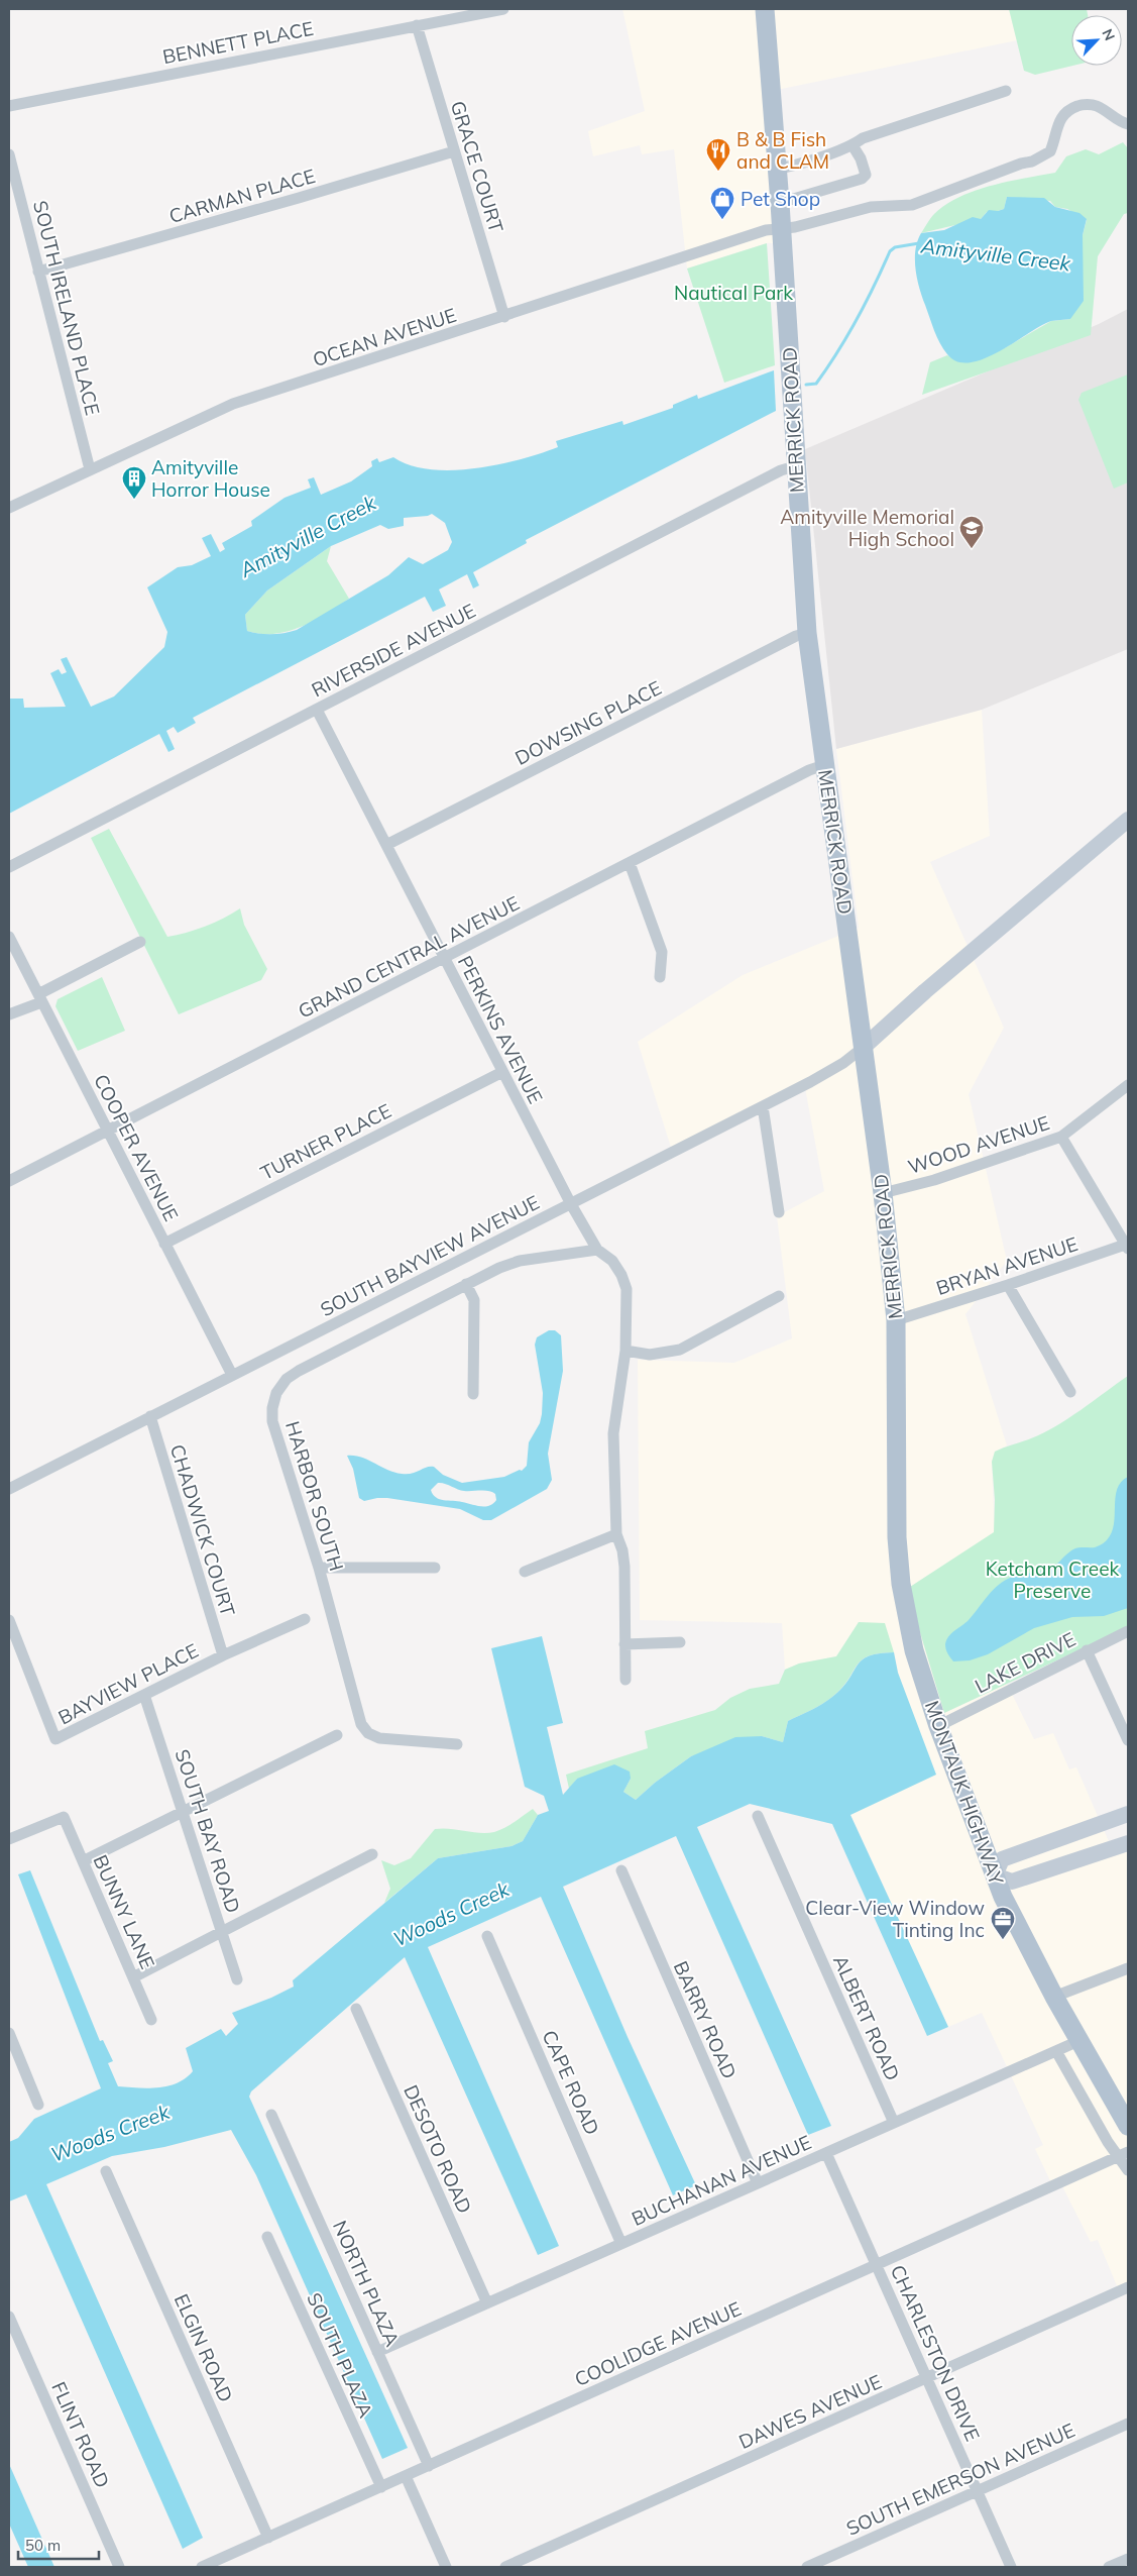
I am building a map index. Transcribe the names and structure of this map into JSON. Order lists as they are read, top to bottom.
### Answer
{
  "streets": {
    "main road": ["MERRICK ROAD", "MONTAUK HIGHWAY"],
    "street": [
      "BENNETT PLACE",
      "GRACE COURT",
      "CARMAN PLACE",
      "SOUTH IRELAND PLACE",
      "OCEAN AVENUE",
      "RIVERSIDE AVENUE",
      "DOWSING PLACE",
      "GRAND CENTRAL AVENUE",
      "PERKINS AVENUE",
      "TURNER PLACE",
      "WOOD AVENUE",
      "COOPER AVENUE",
      "SOUTH BAYVIEW AVENUE",
      "BRYAN AVENUE",
      "HARBOR SOUTH",
      "CHADWICK COURT",
      "LAKE DRIVE",
      "BAYVIEW PLACE",
      "SOUTH BAY ROAD",
      "BUNNY LANE",
      "ALBERT ROAD",
      "BARRY ROAD",
      "CAPE ROAD",
      "DESOTO ROAD",
      "BUCHANAN AVENUE",
      "NORTH PLAZA",
      "COOLIDGE AVENUE",
      "ELGIN ROAD",
      "CHARLESTON DRIVE",
      "SOUTH PLAZA",
      "DAWES AVENUE",
      "FLINT ROAD",
      "SOUTH EMERSON AVENUE"
    ]
  },
  "crossings": [
    ["BENNETT PLACE", "GRACE COURT"],
    ["GRACE COURT", "CARMAN PLACE"],
    ["GRACE COURT", "OCEAN AVENUE"],
    ["CARMAN PLACE", "SOUTH IRELAND PLACE"],
    ["SOUTH IRELAND PLACE", "OCEAN AVENUE"],
    ["OCEAN AVENUE", "MERRICK ROAD"],
    ["MERRICK ROAD", "RIVERSIDE AVENUE"],
    ["MERRICK ROAD", "DOWSING PLACE"],
    ["MERRICK ROAD", "GRAND CENTRAL AVENUE"],
    ["MERRICK ROAD", "WOOD AVENUE"],
    ["MERRICK ROAD", "SOUTH BAYVIEW AVENUE"],
    ["MERRICK ROAD", "BRYAN AVENUE"],
    ["MERRICK ROAD", "MONTAUK HIGHWAY"],
    ["RIVERSIDE AVENUE", "PERKINS AVENUE"],
    ["DOWSING PLACE", "PERKINS AVENUE"],
    ["GRAND CENTRAL AVENUE", "PERKINS AVENUE"],
    ["GRAND CENTRAL AVENUE", "COOPER AVENUE"],
    ["PERKINS AVENUE", "TURNER PLACE"],
    ["PERKINS AVENUE", "SOUTH BAYVIEW AVENUE"],
    ["PERKINS AVENUE", "HARBOR SOUTH"],
    ["TURNER PLACE", "COOPER AVENUE"],
    ["COOPER AVENUE", "SOUTH BAYVIEW AVENUE"],
    ["SOUTH BAYVIEW AVENUE", "CHADWICK COURT"],
    ["CHADWICK COURT", "BAYVIEW PLACE"],
    ["LAKE DRIVE", "MONTAUK HIGHWAY"],
    ["BAYVIEW PLACE", "SOUTH BAY ROAD"],
    ["MONTAUK HIGHWAY", "BUCHANAN AVENUE"],
    ["ALBERT ROAD", "BUCHANAN AVENUE"],
    ["BARRY ROAD", "BUCHANAN AVENUE"],
    ["CAPE ROAD", "BUCHANAN AVENUE"],
    ["DESOTO ROAD", "BUCHANAN AVENUE"],
    ["BUCHANAN AVENUE", "NORTH PLAZA"],
    ["BUCHANAN AVENUE", "CHARLESTON DRIVE"],
    ["NORTH PLAZA", "COOLIDGE AVENUE"],
    ["COOLIDGE AVENUE", "ELGIN ROAD"],
    ["COOLIDGE AVENUE", "CHARLESTON DRIVE"],
    ["COOLIDGE AVENUE", "SOUTH PLAZA"],
    ["CHARLESTON DRIVE", "DAWES AVENUE"],
    ["CHARLESTON DRIVE", "SOUTH EMERSON AVENUE"]
  ],
  "water": ["Amityville Creek", "Woods Creek"],
  "parks": ["Nautical Park", "Ketcham Creek Preserve"],
  "places": {
    "restaurant": ["B & B Fish and CLAM"],
    "shop": ["Pet Shop"],
    "building": ["Amityville Horror House"],
    "school or university": ["Amityville Memorial High School"],
    "office": ["Clear-View Window Tinting Inc"]
  },
  "scale_bar": "50 m",
  "north": "top right"
}
